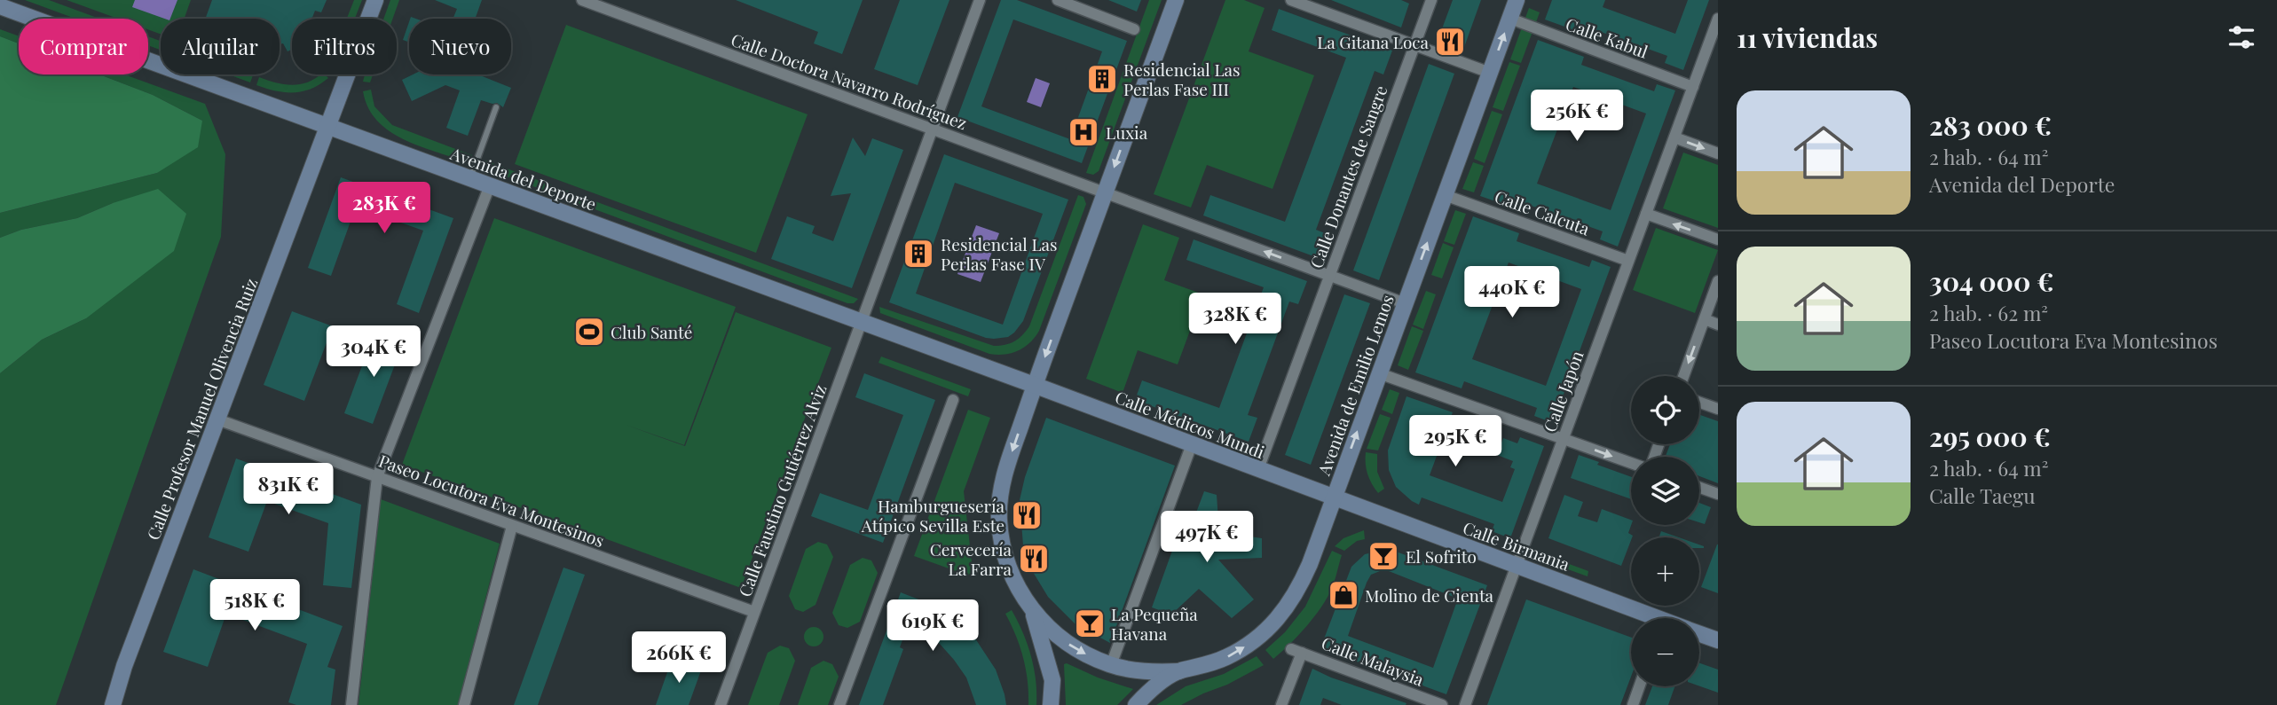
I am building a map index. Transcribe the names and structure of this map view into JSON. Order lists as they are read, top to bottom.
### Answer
{
  "streets": {
    "street": [
      "Calle Kabul",
      "Calle Doctora Navarro Rodríguez",
      "Calle Donantes de Sangre",
      "Avenida del Deporte",
      "Calle Calcuta",
      "Avenida de Emilio Lemos",
      "Calle Japón",
      "Calle Profesor Manuel Olivencia Ruiz",
      "Calle Médicos Mundi",
      "Calle Faustino Gutiérrez Alviz",
      "Paseo Locutora Eva Montesinos",
      "Calle Birmania",
      "Calle Malaysia"
    ]
  },
  "crossings": [
    ["Calle Kabul", "Avenida de Emilio Lemos"],
    ["Calle Kabul", "Calle Japón"],
    ["Calle Doctora Navarro Rodríguez", "Calle Donantes de Sangre"],
    ["Calle Doctora Navarro Rodríguez", "Avenida de Emilio Lemos"],
    ["Calle Doctora Navarro Rodríguez", "Calle Faustino Gutiérrez Alviz"],
    ["Calle Donantes de Sangre", "Calle Médicos Mundi"],
    ["Avenida del Deporte", "Calle Profesor Manuel Olivencia Ruiz"],
    ["Avenida del Deporte", "Calle Médicos Mundi"],
    ["Avenida del Deporte", "Calle Faustino Gutiérrez Alviz"],
    ["Calle Calcuta", "Avenida de Emilio Lemos"],
    ["Calle Calcuta", "Calle Japón"],
    ["Avenida de Emilio Lemos", "Calle Médicos Mundi"],
    ["Avenida de Emilio Lemos", "Calle Birmania"],
    ["Calle Japón", "Calle Birmania"],
    ["Calle Profesor Manuel Olivencia Ruiz", "Paseo Locutora Eva Montesinos"],
    ["Calle Médicos Mundi", "Calle Birmania"],
    ["Calle Faustino Gutiérrez Alviz", "Paseo Locutora Eva Montesinos"]
  ],
  "one_way": ["Avenida de Emilio Lemos"],
  "places": {
    "restaurant": ["La Gitana Loca", "Hamburguesería Atípico Sevilla Este", "Cervecería La Farra"],
    "building": ["Residencial Las Perlas Fase III", "Residencial Las Perlas Fase IV"],
    "hospital": ["Luxia"],
    "sports": ["Club Santé"],
    "bar": ["El Sofrito", "La Pequeña Havana"],
    "shop": ["Molino de Cienta"]
  },
  "page": {
    "heading": "11 viviendas",
    "chip": [
      "Comprar",
      "Alquilar",
      "Filtros",
      "Nuevo"
    ],
    "list": [
      {
        "name": "283 000 €",
        "note": "2 hab. · 64 m² · Avenida del Deporte"
      },
      {
        "name": "304 000 €",
        "note": "2 hab. · 62 m² · Paseo Locutora Eva Montesinos"
      },
      {
        "name": "295 000 €",
        "note": "2 hab. · 64 m² · Calle Taegu"
      }
    ],
    "price": [
      "256K €",
      "283K €",
      "440K €",
      "328K €",
      "304K €",
      "295K €",
      "831K €",
      "497K €",
      "518K €",
      "619K €",
      "266K €"
    ],
    "map_buttons": ["+", "−"]
  }
}
